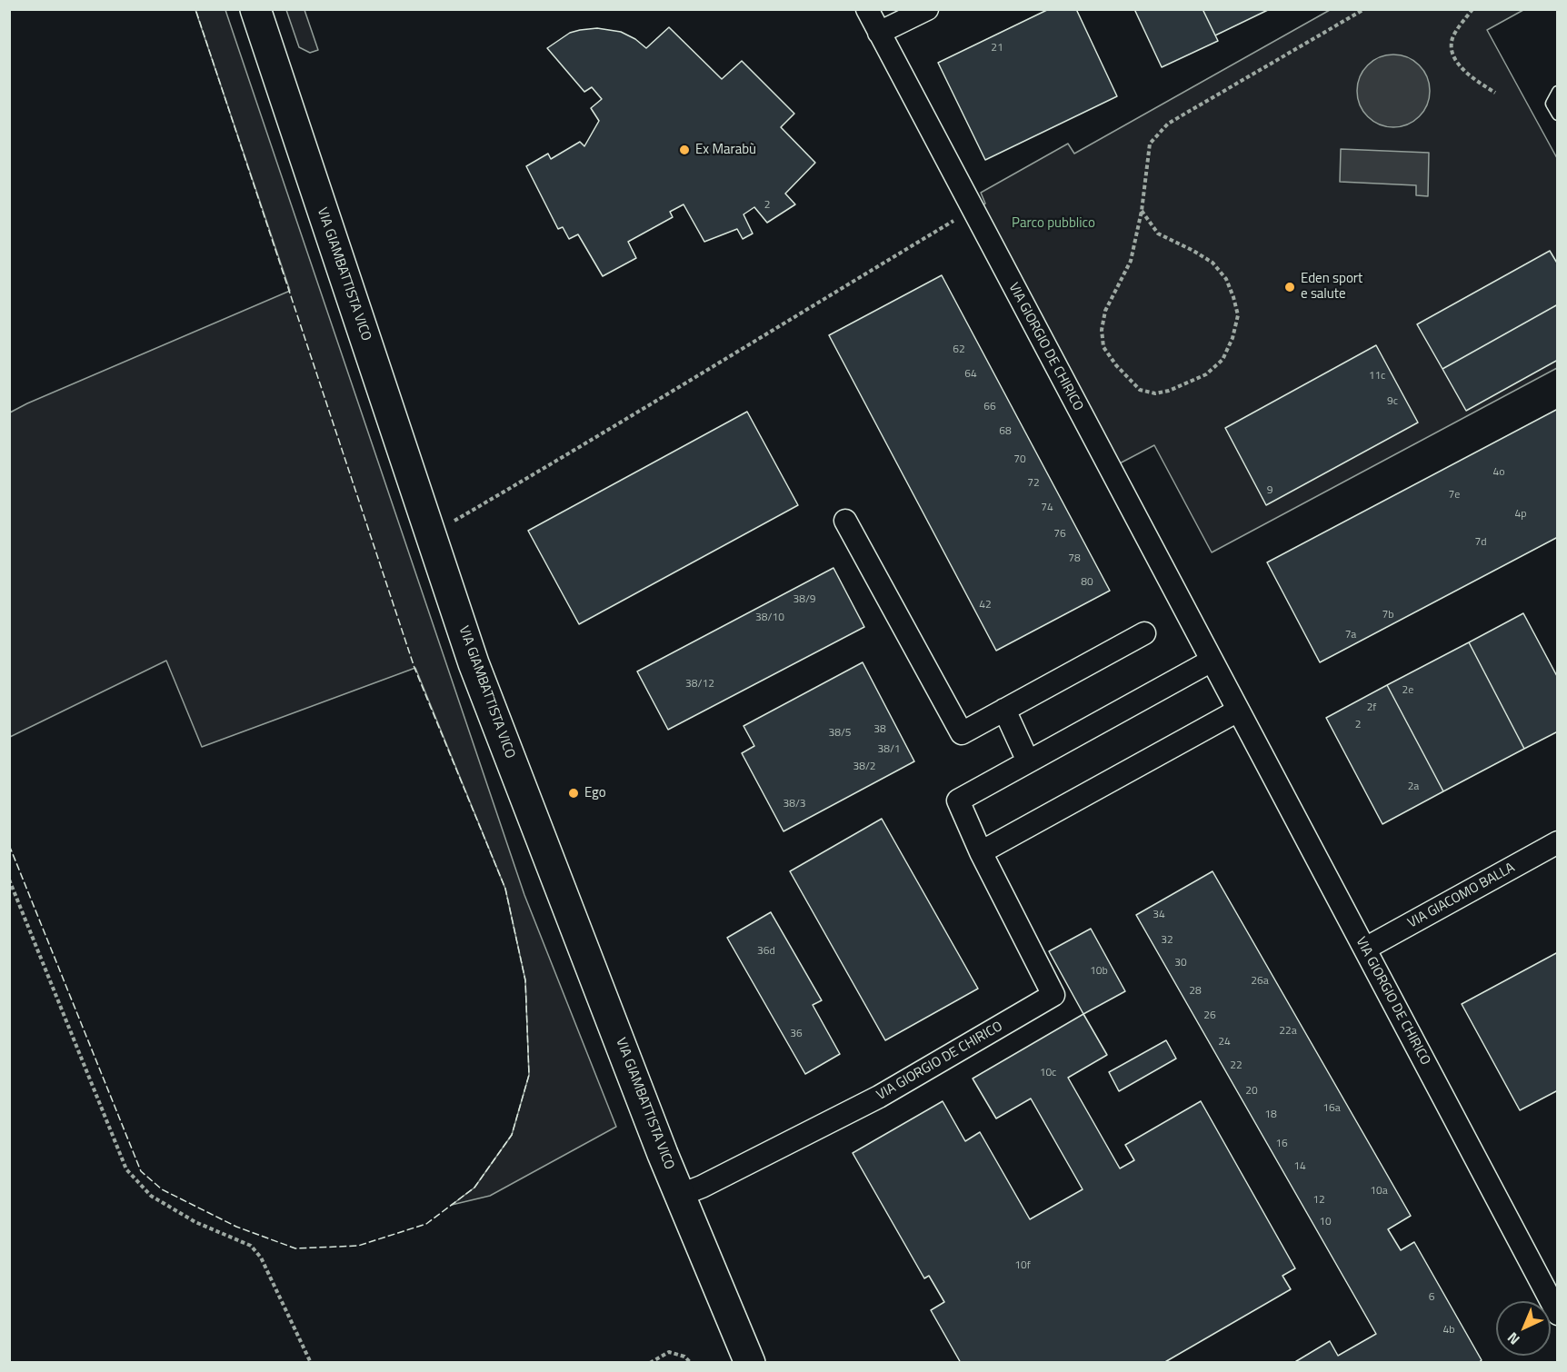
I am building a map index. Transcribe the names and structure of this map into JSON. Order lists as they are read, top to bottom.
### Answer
{
  "streets": {
    "main road": ["VIA GIAMBATTISTA VICO"],
    "street": ["VIA GIORGIO DE CHIRICO", "VIA GIACOMO BALLA"]
  },
  "crossings": [
    ["VIA GIAMBATTISTA VICO", "VIA GIORGIO DE CHIRICO"],
    ["VIA GIORGIO DE CHIRICO", "VIA GIACOMO BALLA"]
  ],
  "parks": ["Parco pubblico"],
  "places": ["Ex Marabù", "Eden sport e salute", "Ego"],
  "house_numbers": [
    "21",
    "2",
    "62",
    "64",
    "11c",
    "9c",
    "66",
    "68",
    "70",
    "4o",
    "72",
    "9",
    "7e",
    "74",
    "4p",
    "76",
    "7d",
    "78",
    "80",
    "38/9",
    "42",
    "7b",
    "38/10",
    "7a",
    "38/12",
    "2e",
    "2f",
    "2",
    "38",
    "38/5",
    "38/1",
    "38/2",
    "2a",
    "38/3",
    "34",
    "32",
    "36d",
    "30",
    "10b",
    "26a",
    "28",
    "26",
    "22a",
    "36",
    "24",
    "22",
    "10c",
    "20",
    "16a",
    "18",
    "16",
    "14",
    "10a",
    "12",
    "10",
    "10f",
    "6",
    "4b"
  ],
  "north": "bottom left"
}
